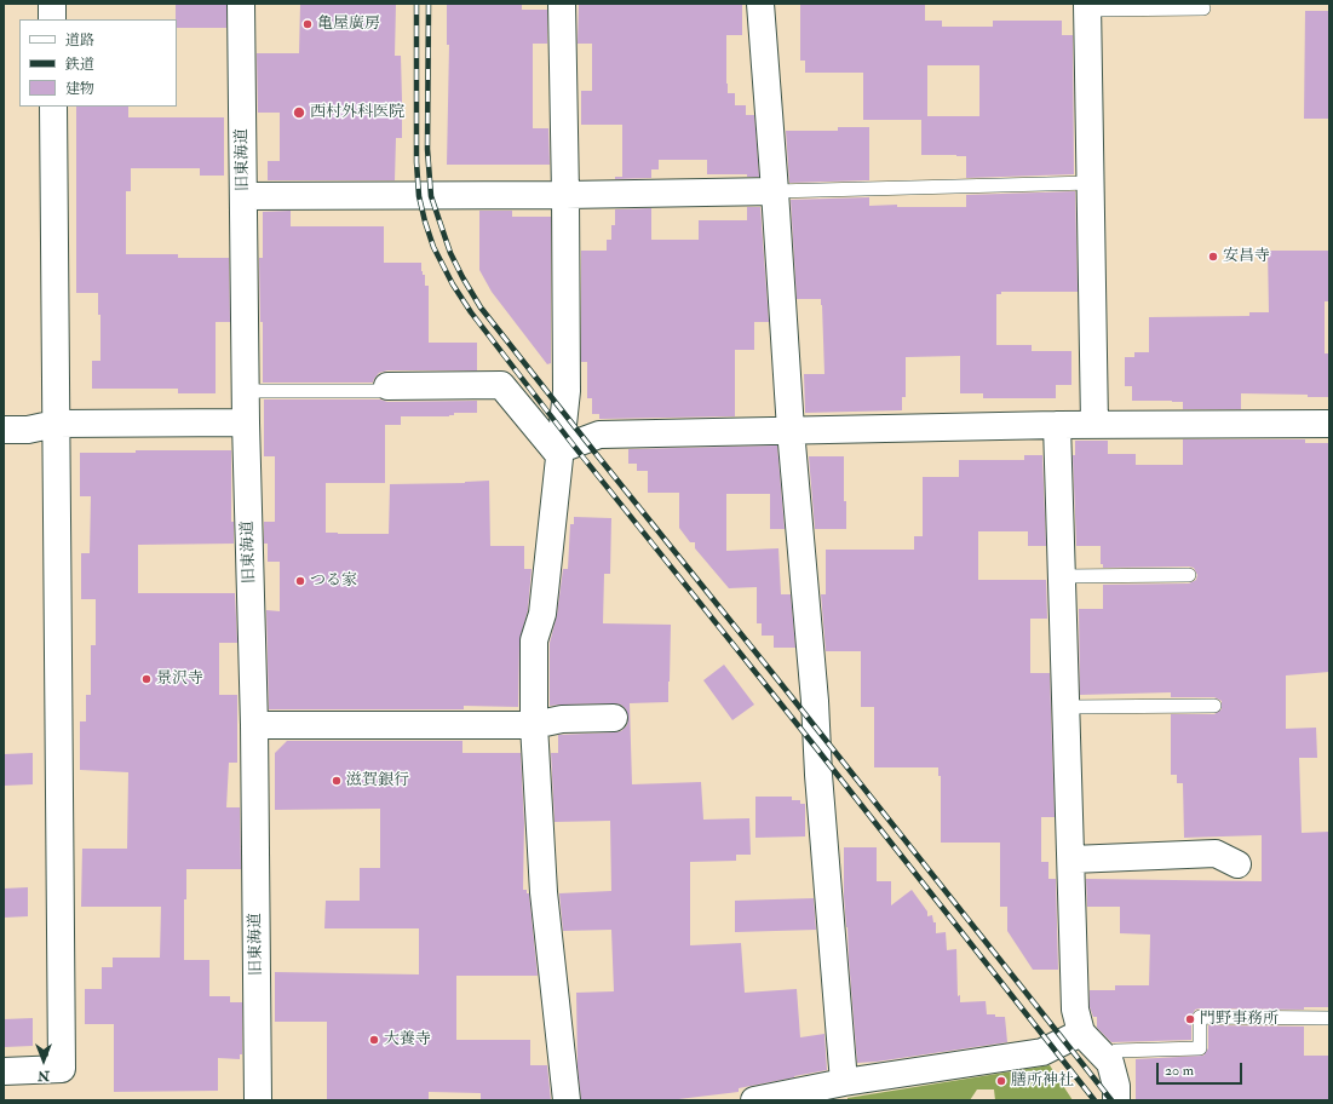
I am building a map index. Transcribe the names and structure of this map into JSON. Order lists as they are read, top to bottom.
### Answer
{
  "streets": {
    "street": ["旧東海道"]
  },
  "places": [
    "亀屋廣房",
    "西村外科医院",
    "安昌寺",
    "つる家",
    "景沢寺",
    "滋賀銀行",
    "門野事務所",
    "大養寺",
    "膳所神社"
  ],
  "legend": ["道路", "鉄道", "建物"],
  "scale_bar": "20 m",
  "north": "bottom"
}
